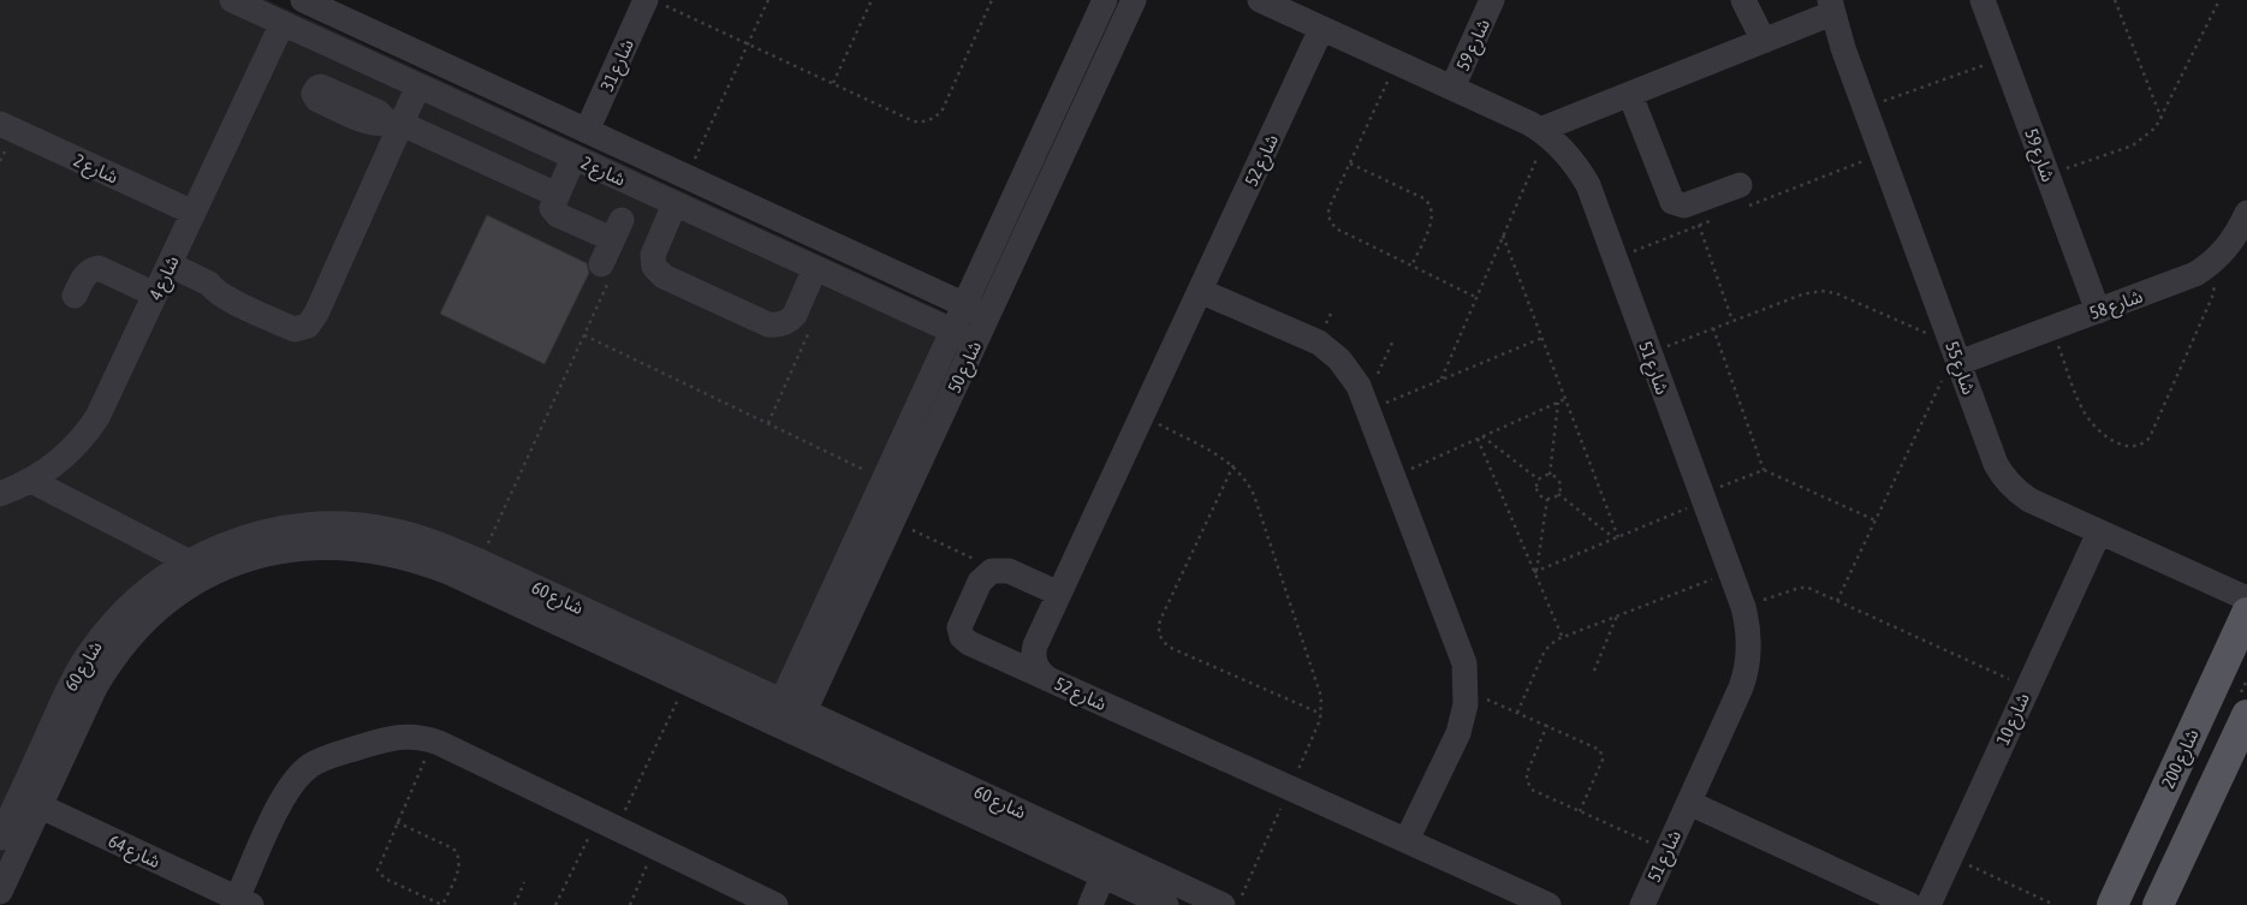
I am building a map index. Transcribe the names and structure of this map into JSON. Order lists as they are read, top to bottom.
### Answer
{
  "streets": {
    "main road": ["شارع 200"],
    "street": [
      "شارع 59",
      "شارع 31",
      "شارع 52",
      "شارع 2",
      "شارع 4",
      "شارع 58",
      "شارع 50",
      "شارع 51",
      "شارع 55",
      "شارع 60",
      "شارع 10",
      "شارع 64"
    ]
  },
  "crossings": [
    ["شارع 59", "شارع 58"],
    ["شارع 59", "شارع 51"],
    ["شارع 31", "شارع 2"],
    ["شارع 52", "شارع 51"],
    ["شارع 2", "شارع 4"],
    ["شارع 2", "شارع 50"],
    ["شارع 58", "شارع 55"],
    ["شارع 50", "شارع 60"],
    ["شارع 55", "شارع 10"],
    ["شارع 60", "شارع 64"]
  ]
}
